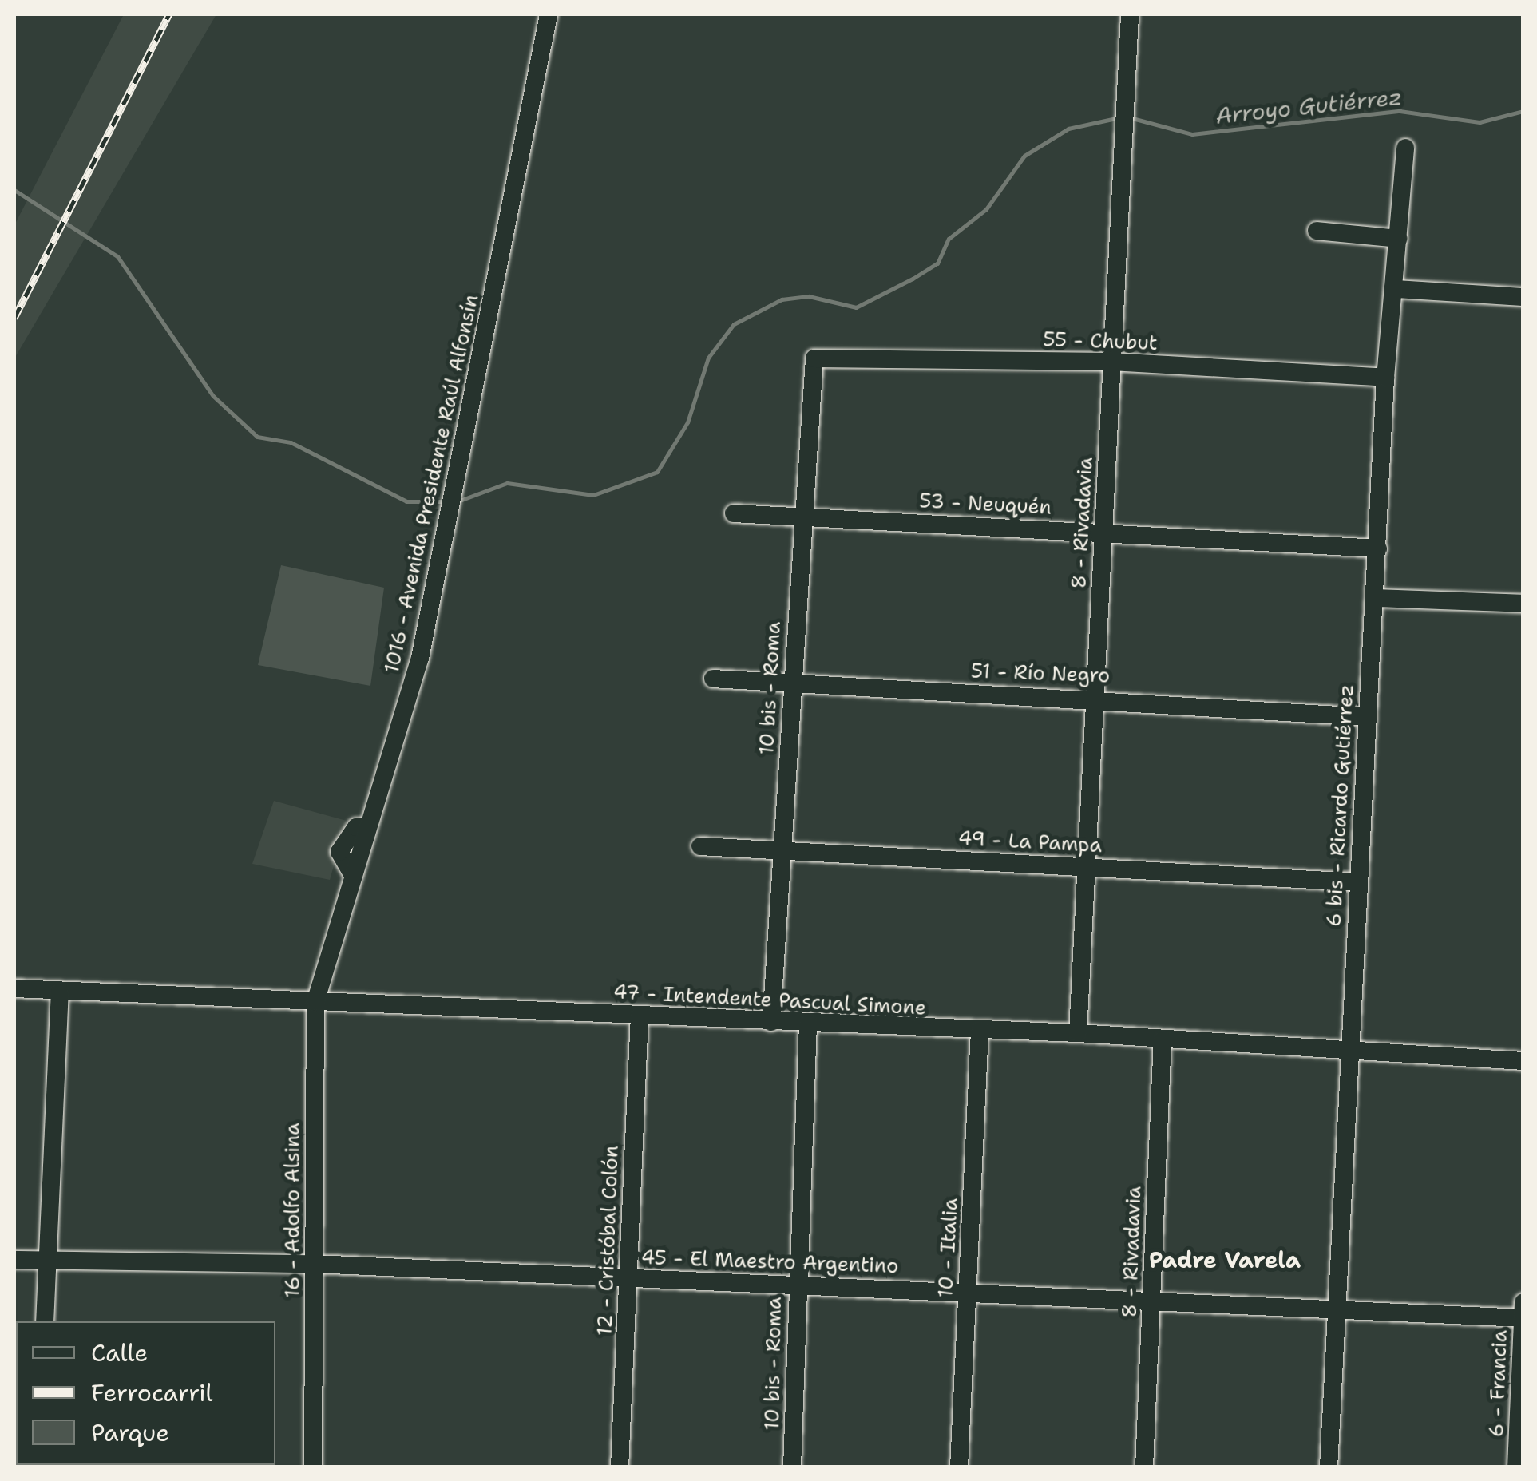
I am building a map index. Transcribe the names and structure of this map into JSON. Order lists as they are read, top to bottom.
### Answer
{
  "streets": {
    "street": [
      "55 - Chubut",
      "1016 - Avenida Presidente Raúl Alfonsín",
      "53 - Neuquén",
      "8 - Rivadavia",
      "51 - Río Negro",
      "10 bis - Roma",
      "6 bis - Ricardo Gutiérrez",
      "49 - La Pampa",
      "47 - Intendente Pascual Simone",
      "16 - Adolfo Alsina",
      "12 - Cristóbal Colón",
      "10 - Italia",
      "45 - El Maestro Argentino",
      "6 - Francia"
    ]
  },
  "crossings": [
    ["55 - Chubut", "8 - Rivadavia"],
    ["55 - Chubut", "10 bis - Roma"],
    ["55 - Chubut", "6 bis - Ricardo Gutiérrez"],
    ["1016 - Avenida Presidente Raúl Alfonsín", "47 - Intendente Pascual Simone"],
    ["1016 - Avenida Presidente Raúl Alfonsín", "16 - Adolfo Alsina"],
    ["53 - Neuquén", "8 - Rivadavia"],
    ["53 - Neuquén", "10 bis - Roma"],
    ["53 - Neuquén", "6 bis - Ricardo Gutiérrez"],
    ["8 - Rivadavia", "51 - Río Negro"],
    ["8 - Rivadavia", "49 - La Pampa"],
    ["8 - Rivadavia", "47 - Intendente Pascual Simone"],
    ["8 - Rivadavia", "45 - El Maestro Argentino"],
    ["51 - Río Negro", "10 bis - Roma"],
    ["51 - Río Negro", "6 bis - Ricardo Gutiérrez"],
    ["10 bis - Roma", "49 - La Pampa"],
    ["10 bis - Roma", "47 - Intendente Pascual Simone"],
    ["10 bis - Roma", "45 - El Maestro Argentino"],
    ["6 bis - Ricardo Gutiérrez", "49 - La Pampa"],
    ["6 bis - Ricardo Gutiérrez", "47 - Intendente Pascual Simone"],
    ["6 bis - Ricardo Gutiérrez", "45 - El Maestro Argentino"],
    ["47 - Intendente Pascual Simone", "16 - Adolfo Alsina"],
    ["47 - Intendente Pascual Simone", "12 - Cristóbal Colón"],
    ["47 - Intendente Pascual Simone", "10 - Italia"],
    ["16 - Adolfo Alsina", "45 - El Maestro Argentino"],
    ["12 - Cristóbal Colón", "45 - El Maestro Argentino"],
    ["10 - Italia", "45 - El Maestro Argentino"],
    ["45 - El Maestro Argentino", "6 - Francia"]
  ],
  "districts": ["Padre Varela"],
  "water": ["Arroyo Gutiérrez"],
  "legend": ["Calle", "Ferrocarril", "Parque"]
}
